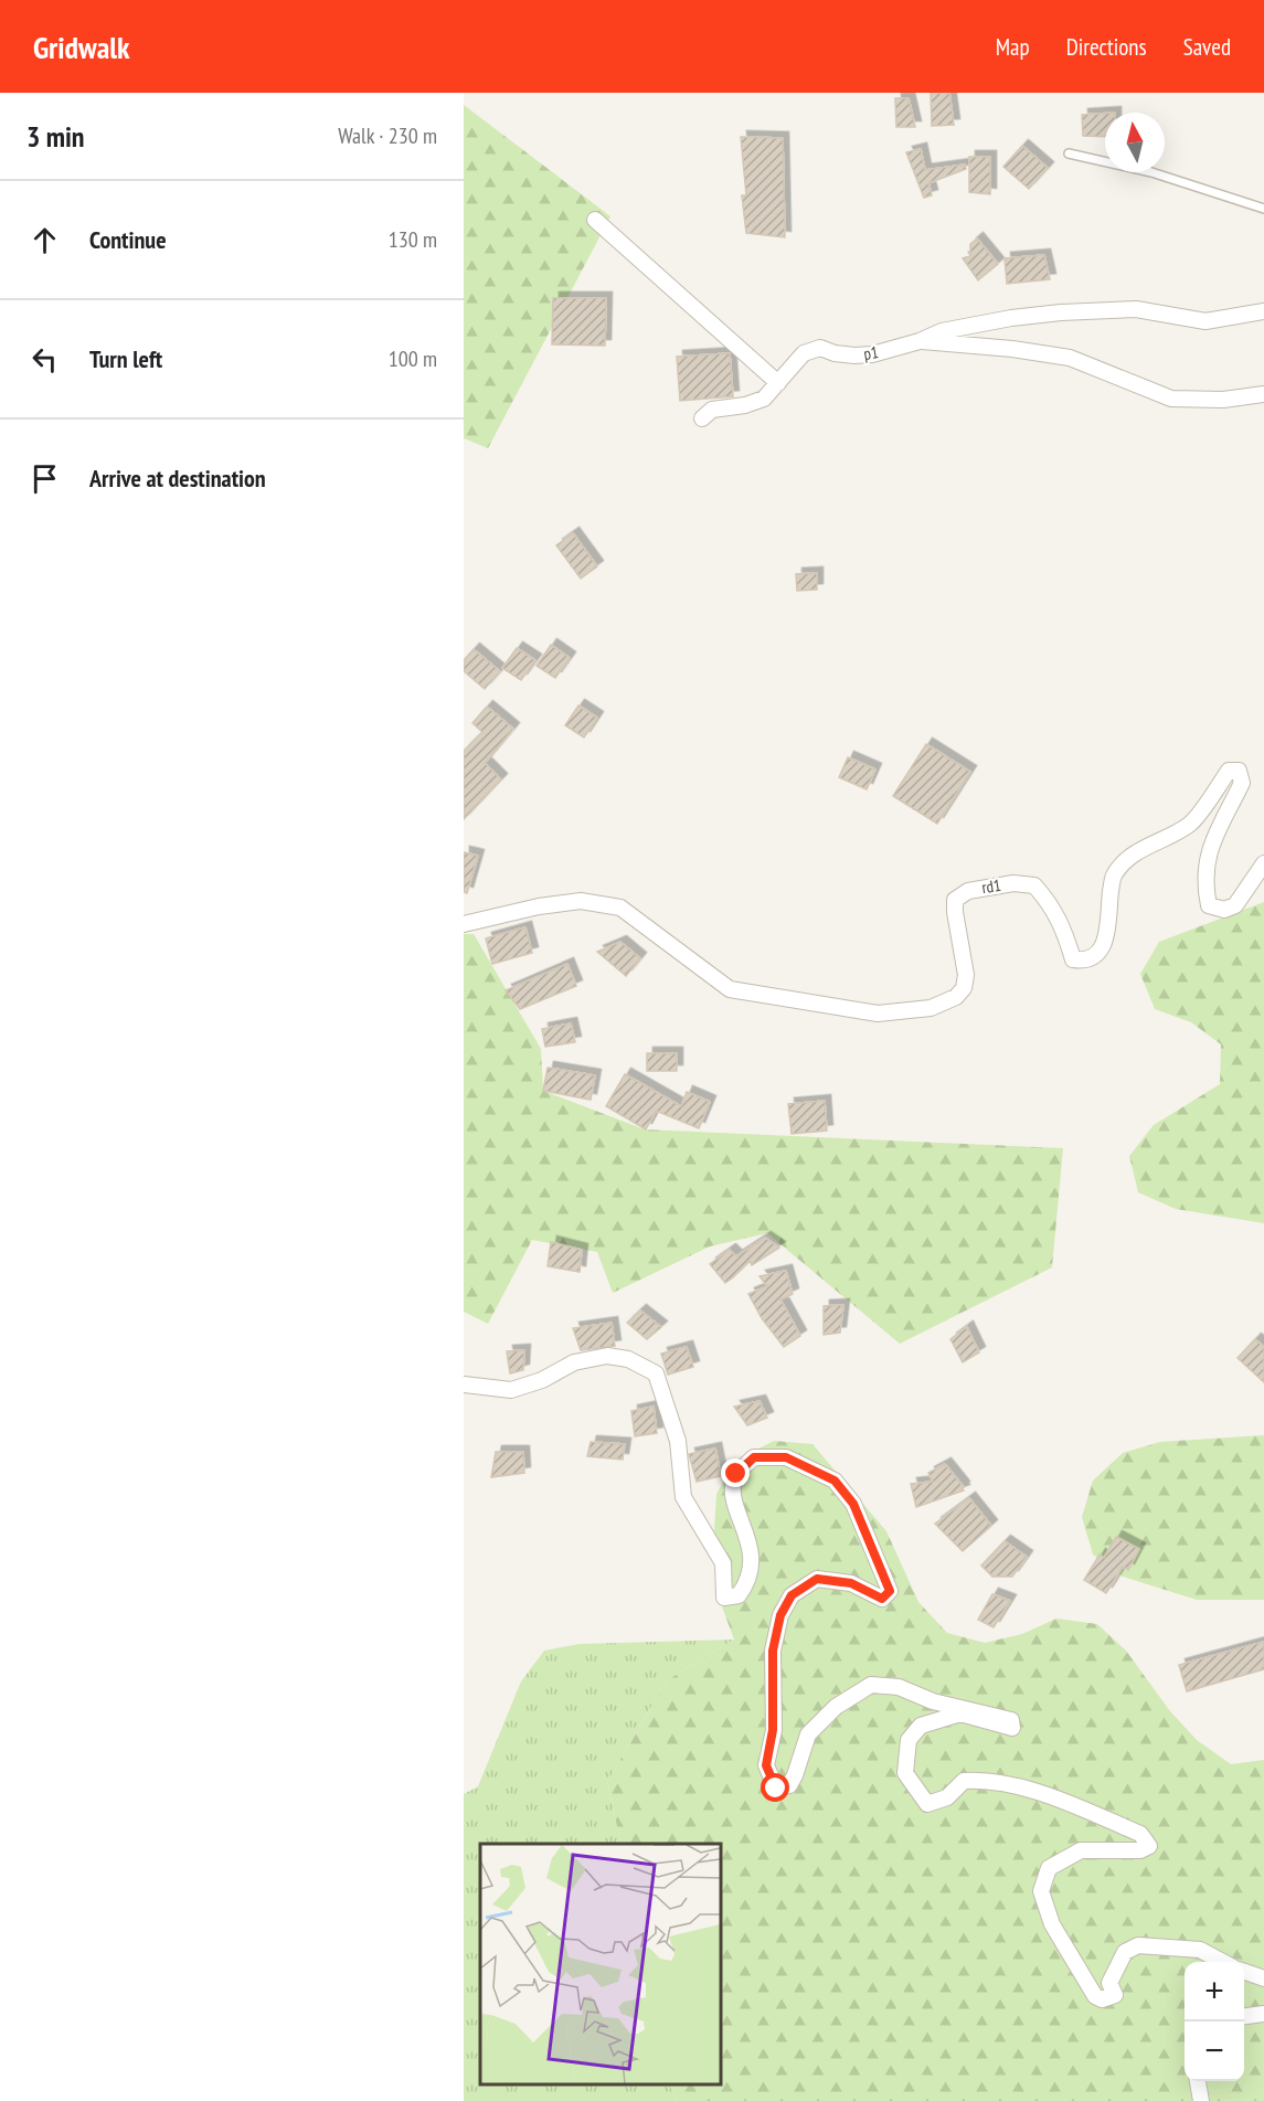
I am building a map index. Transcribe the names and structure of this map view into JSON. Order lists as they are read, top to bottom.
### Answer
{
  "streets": {
    "street": ["p1", "rd1"]
  },
  "north": "top",
  "page": {
    "header": "Gridwalk",
    "nav": ["Map", "Directions", "Saved"],
    "heading": ["3 min", "Walk · 230 m"],
    "list": [
      ["Continue", "130 m"],
      ["Turn left", "100 m"],
      "Arrive at destination"
    ],
    "map_buttons": ["+", "−"]
  }
}
